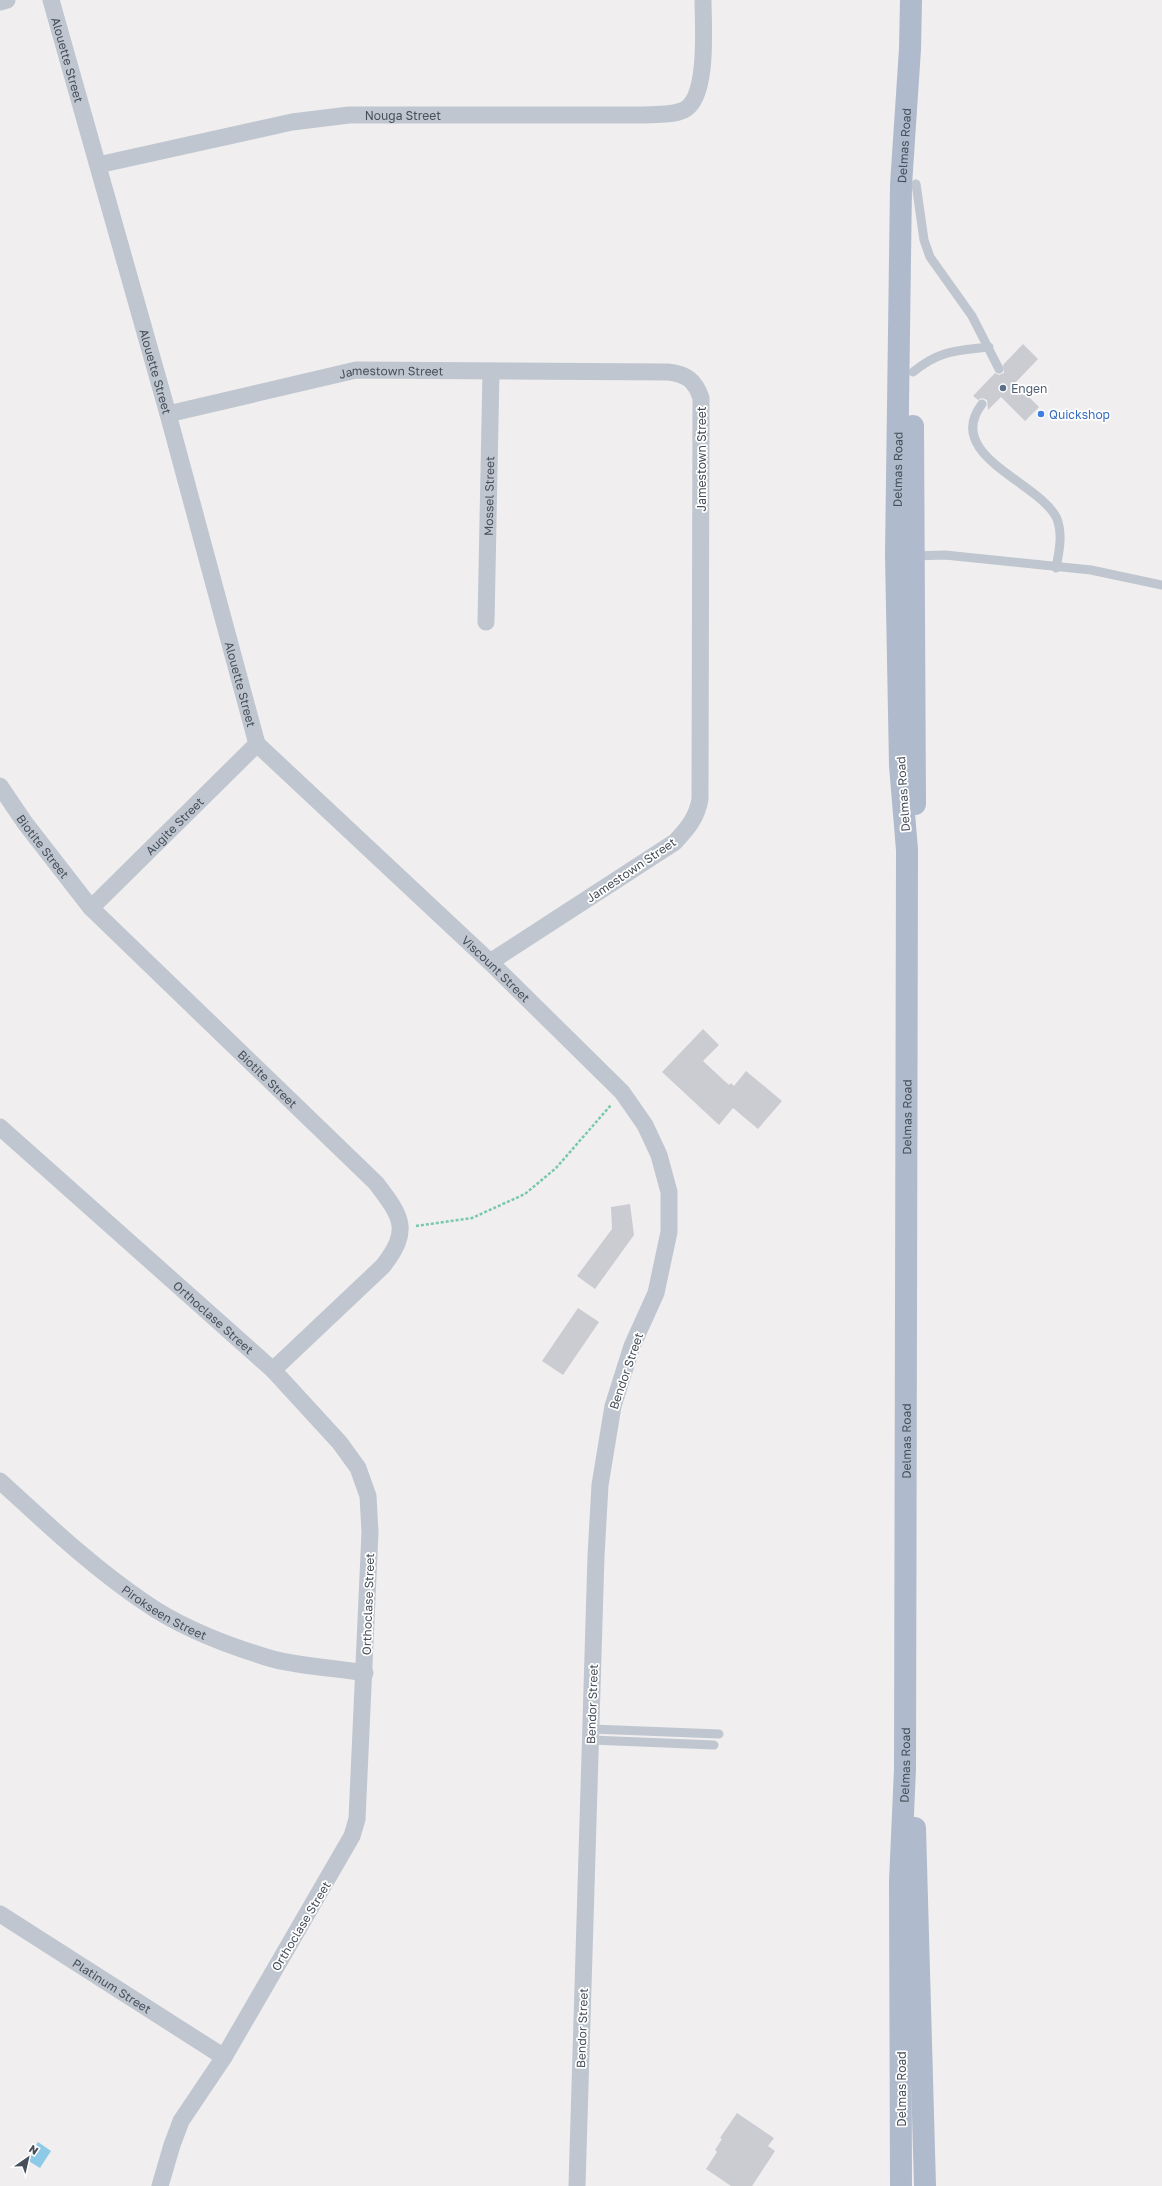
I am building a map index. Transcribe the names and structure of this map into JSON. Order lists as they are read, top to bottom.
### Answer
{
  "streets": {
    "main road": ["Delmas Road"],
    "street": [
      "Alouette Street",
      "Nouga Street",
      "Jamestown Street",
      "Mossel Street",
      "Augite Street",
      "Biotite Street",
      "Viscount Street",
      "Orthoclase Street",
      "Bendor Street",
      "Pirokseen Street",
      "Platinum Street"
    ]
  },
  "crossings": [
    ["Alouette Street", "Nouga Street"],
    ["Alouette Street", "Jamestown Street"],
    ["Alouette Street", "Augite Street"],
    ["Alouette Street", "Viscount Street"],
    ["Jamestown Street", "Mossel Street"],
    ["Jamestown Street", "Viscount Street"],
    ["Augite Street", "Biotite Street"],
    ["Augite Street", "Viscount Street"],
    ["Viscount Street", "Bendor Street"],
    ["Orthoclase Street", "Pirokseen Street"],
    ["Orthoclase Street", "Platinum Street"]
  ],
  "places": ["Engen", "Quickshop"],
  "north": "top right"
}
